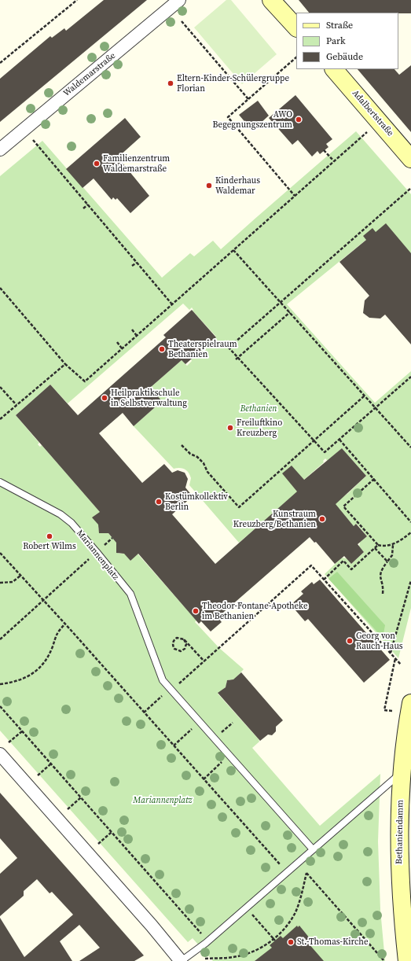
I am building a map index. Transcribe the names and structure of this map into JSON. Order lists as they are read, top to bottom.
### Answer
{
  "streets": {
    "street": ["Waldemarstraße", "Adalbertstraße", "Bethaniendamm"],
    "lane": ["Mariannenplatz"]
  },
  "parks": ["Bethanien", "Mariannenplatz"],
  "places": [
    "Eltern-Kinder-Schülergruppe Florian",
    "AWO Begegnungszentrum",
    "Familienzentrum Waldemarstraße",
    "Kinderhaus Waldemar",
    "Theaterspielraum Bethanien",
    "Heilpraktikschule in Selbstverwaltung",
    "Freiluftkino Kreuzberg",
    "Kostümkollektiv Berlin",
    "Kunstraum Kreuzberg/Bethanien",
    "Robert Wilms",
    "Theodor-Fontane-Apotheke im Bethanien",
    "Georg von Rauch-Haus",
    "St.-Thomas-Kirche"
  ],
  "legend": ["Straße", "Park", "Gebäude"]
}
